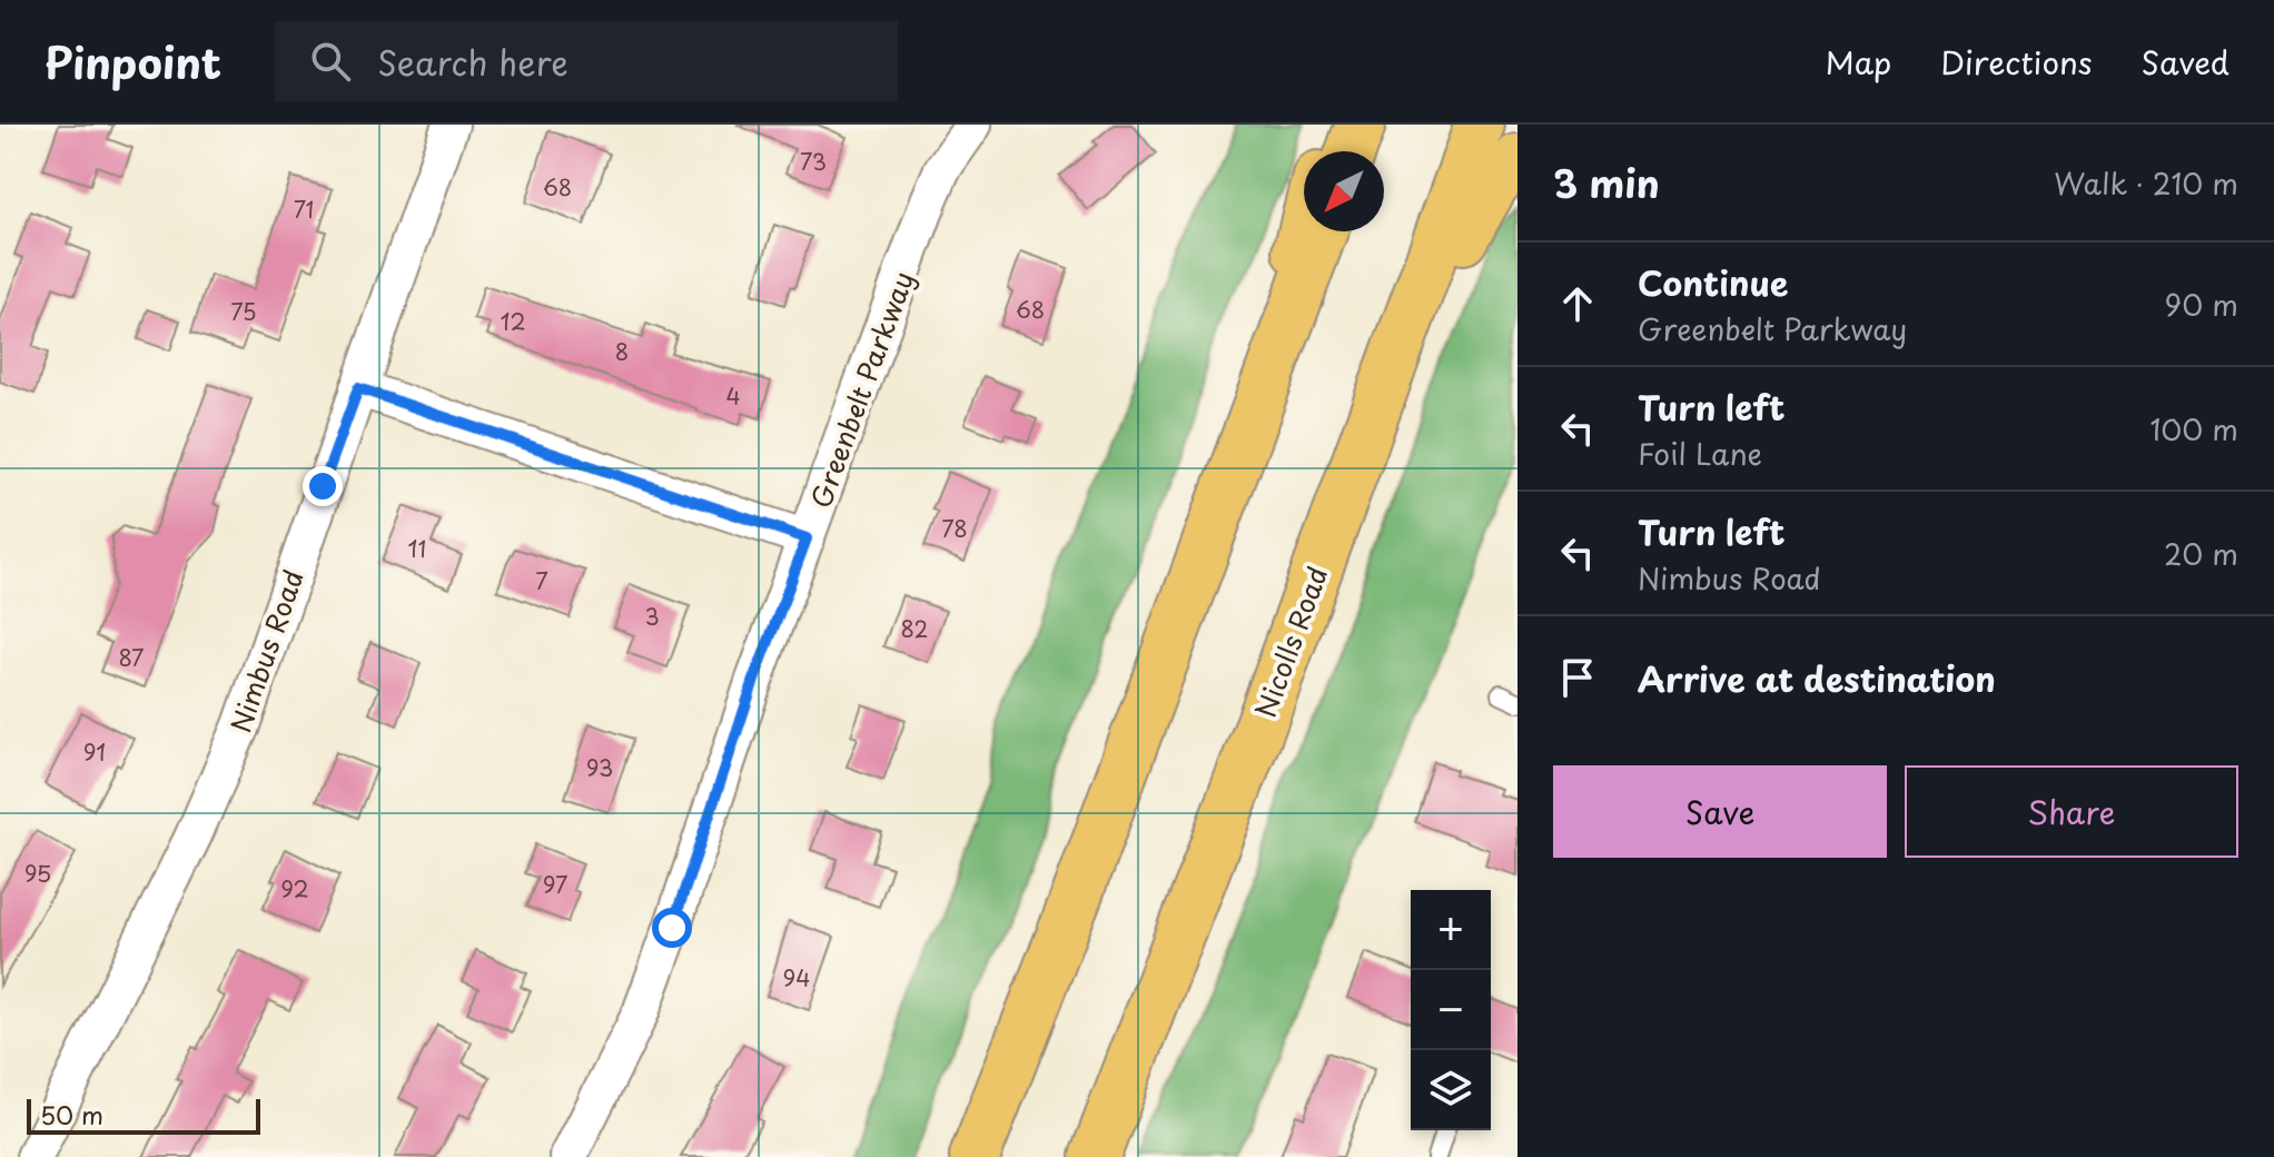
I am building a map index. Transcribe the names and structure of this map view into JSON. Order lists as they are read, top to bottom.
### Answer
{
  "streets": {
    "highway": ["Nicolls Road"],
    "street": ["Greenbelt Parkway", "Nimbus Road"]
  },
  "house_numbers": [
    "73",
    "68",
    "71",
    "68",
    "75",
    "12",
    "8",
    "4",
    "78",
    "11",
    "7",
    "3",
    "82",
    "87",
    "91",
    "93",
    "95",
    "97",
    "92",
    "94"
  ],
  "scale_bar": "50 m",
  "north": "bottom left",
  "page": {
    "header": "Pinpoint",
    "search": "Search here",
    "nav": ["Map", "Directions", "Saved"],
    "heading": ["3 min", "Walk · 210 m"],
    "list": [
      ["Continue", "Greenbelt Parkway", "90 m"],
      ["Turn left", "Foil Lane", "100 m"],
      ["Turn left", "Nimbus Road", "20 m"],
      "Arrive at destination"
    ],
    "buttons": ["Save", "Share"],
    "map_buttons": ["+", "−"],
    "scale": "50 m"
  }
}
